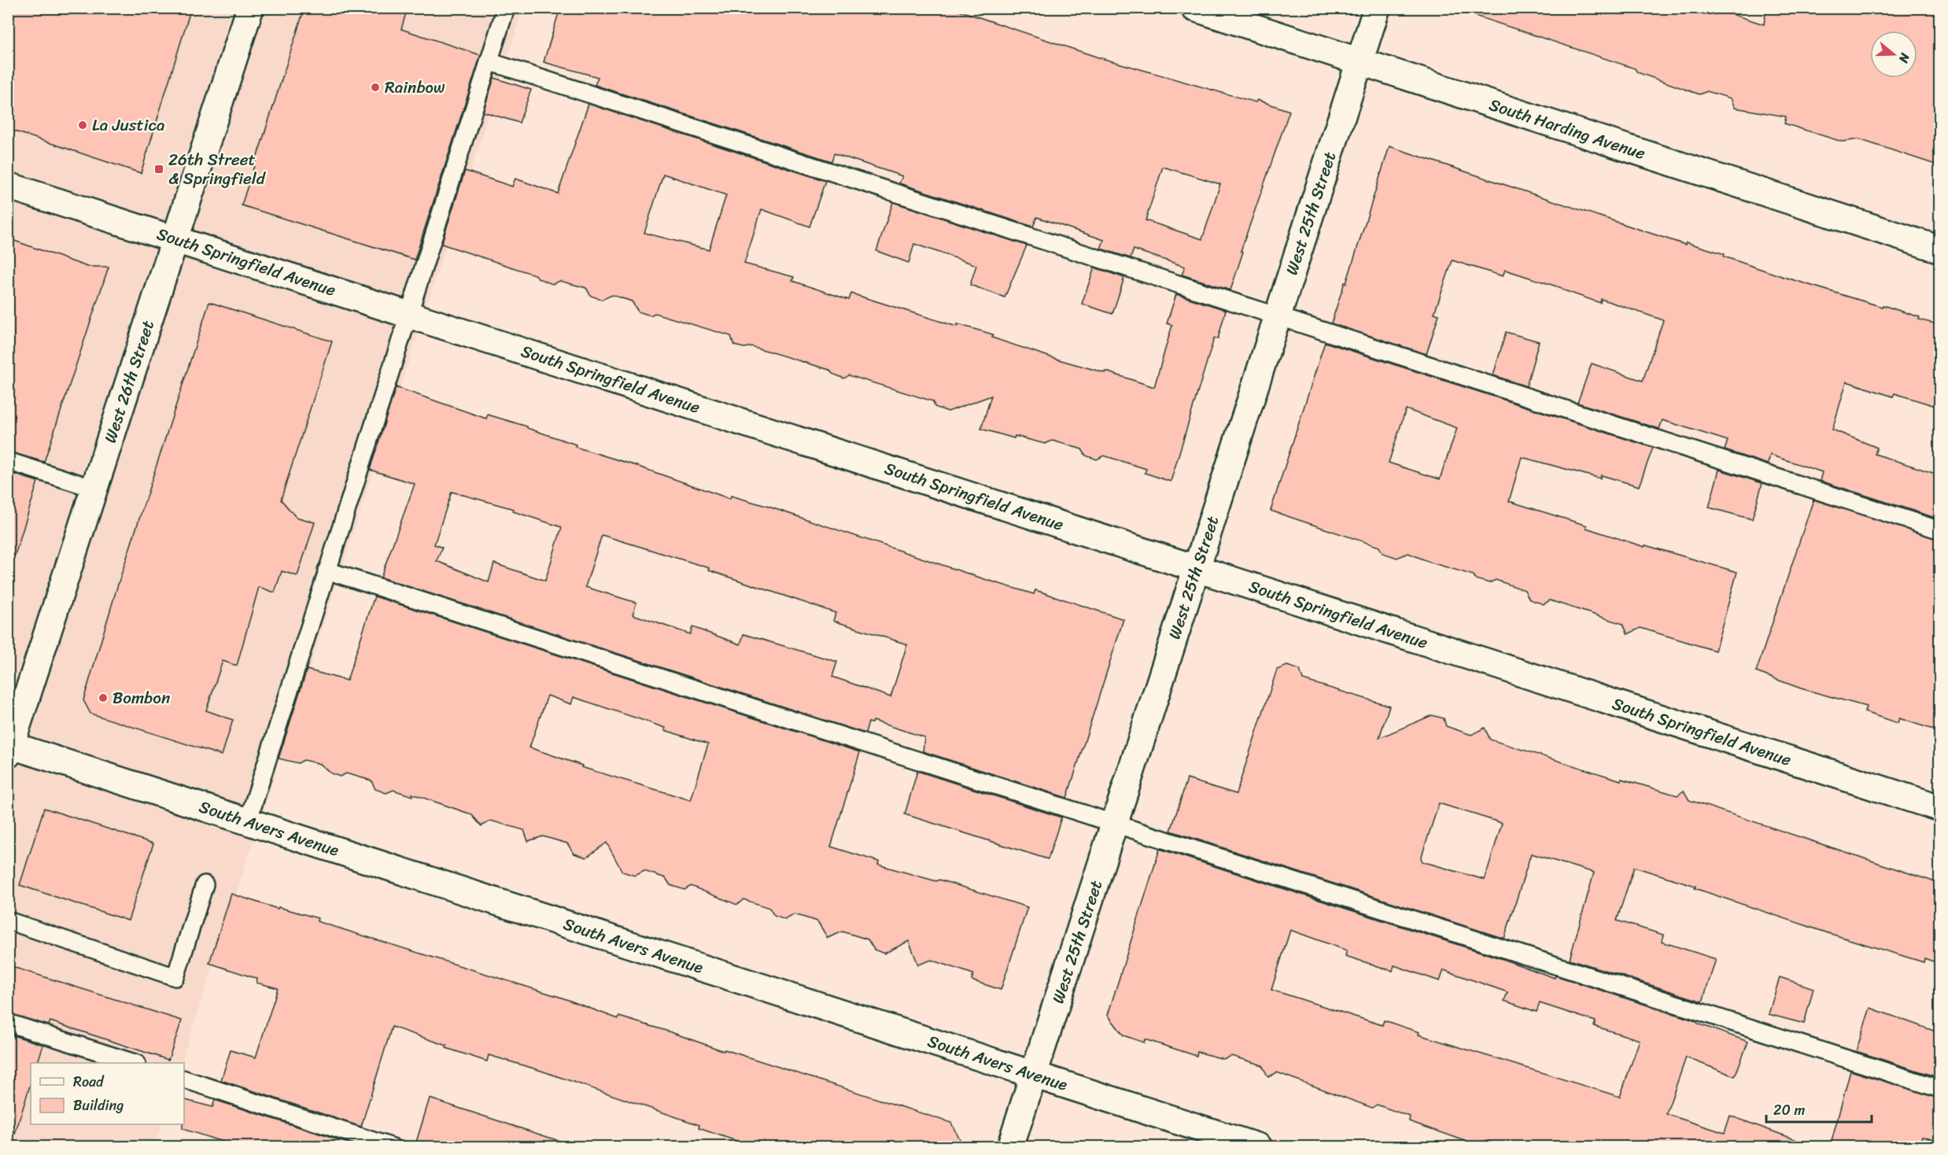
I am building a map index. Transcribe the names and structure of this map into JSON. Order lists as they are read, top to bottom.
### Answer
{
  "streets": {
    "street": [
      "South Harding Avenue",
      "West 25th Street",
      "South Springfield Avenue",
      "West 26th Street",
      "South Avers Avenue"
    ]
  },
  "crossings": [
    ["South Harding Avenue", "West 25th Street"],
    ["West 25th Street", "South Springfield Avenue"],
    ["West 25th Street", "South Avers Avenue"],
    ["South Springfield Avenue", "West 26th Street"],
    ["West 26th Street", "South Avers Avenue"]
  ],
  "places": {
    "other": ["Rainbow", "La Justica", "Bombon"],
    "transit": ["26th Street & Springfield"]
  },
  "legend": ["Road", "Building"],
  "scale_bar": "20 m",
  "north": "right"
}
